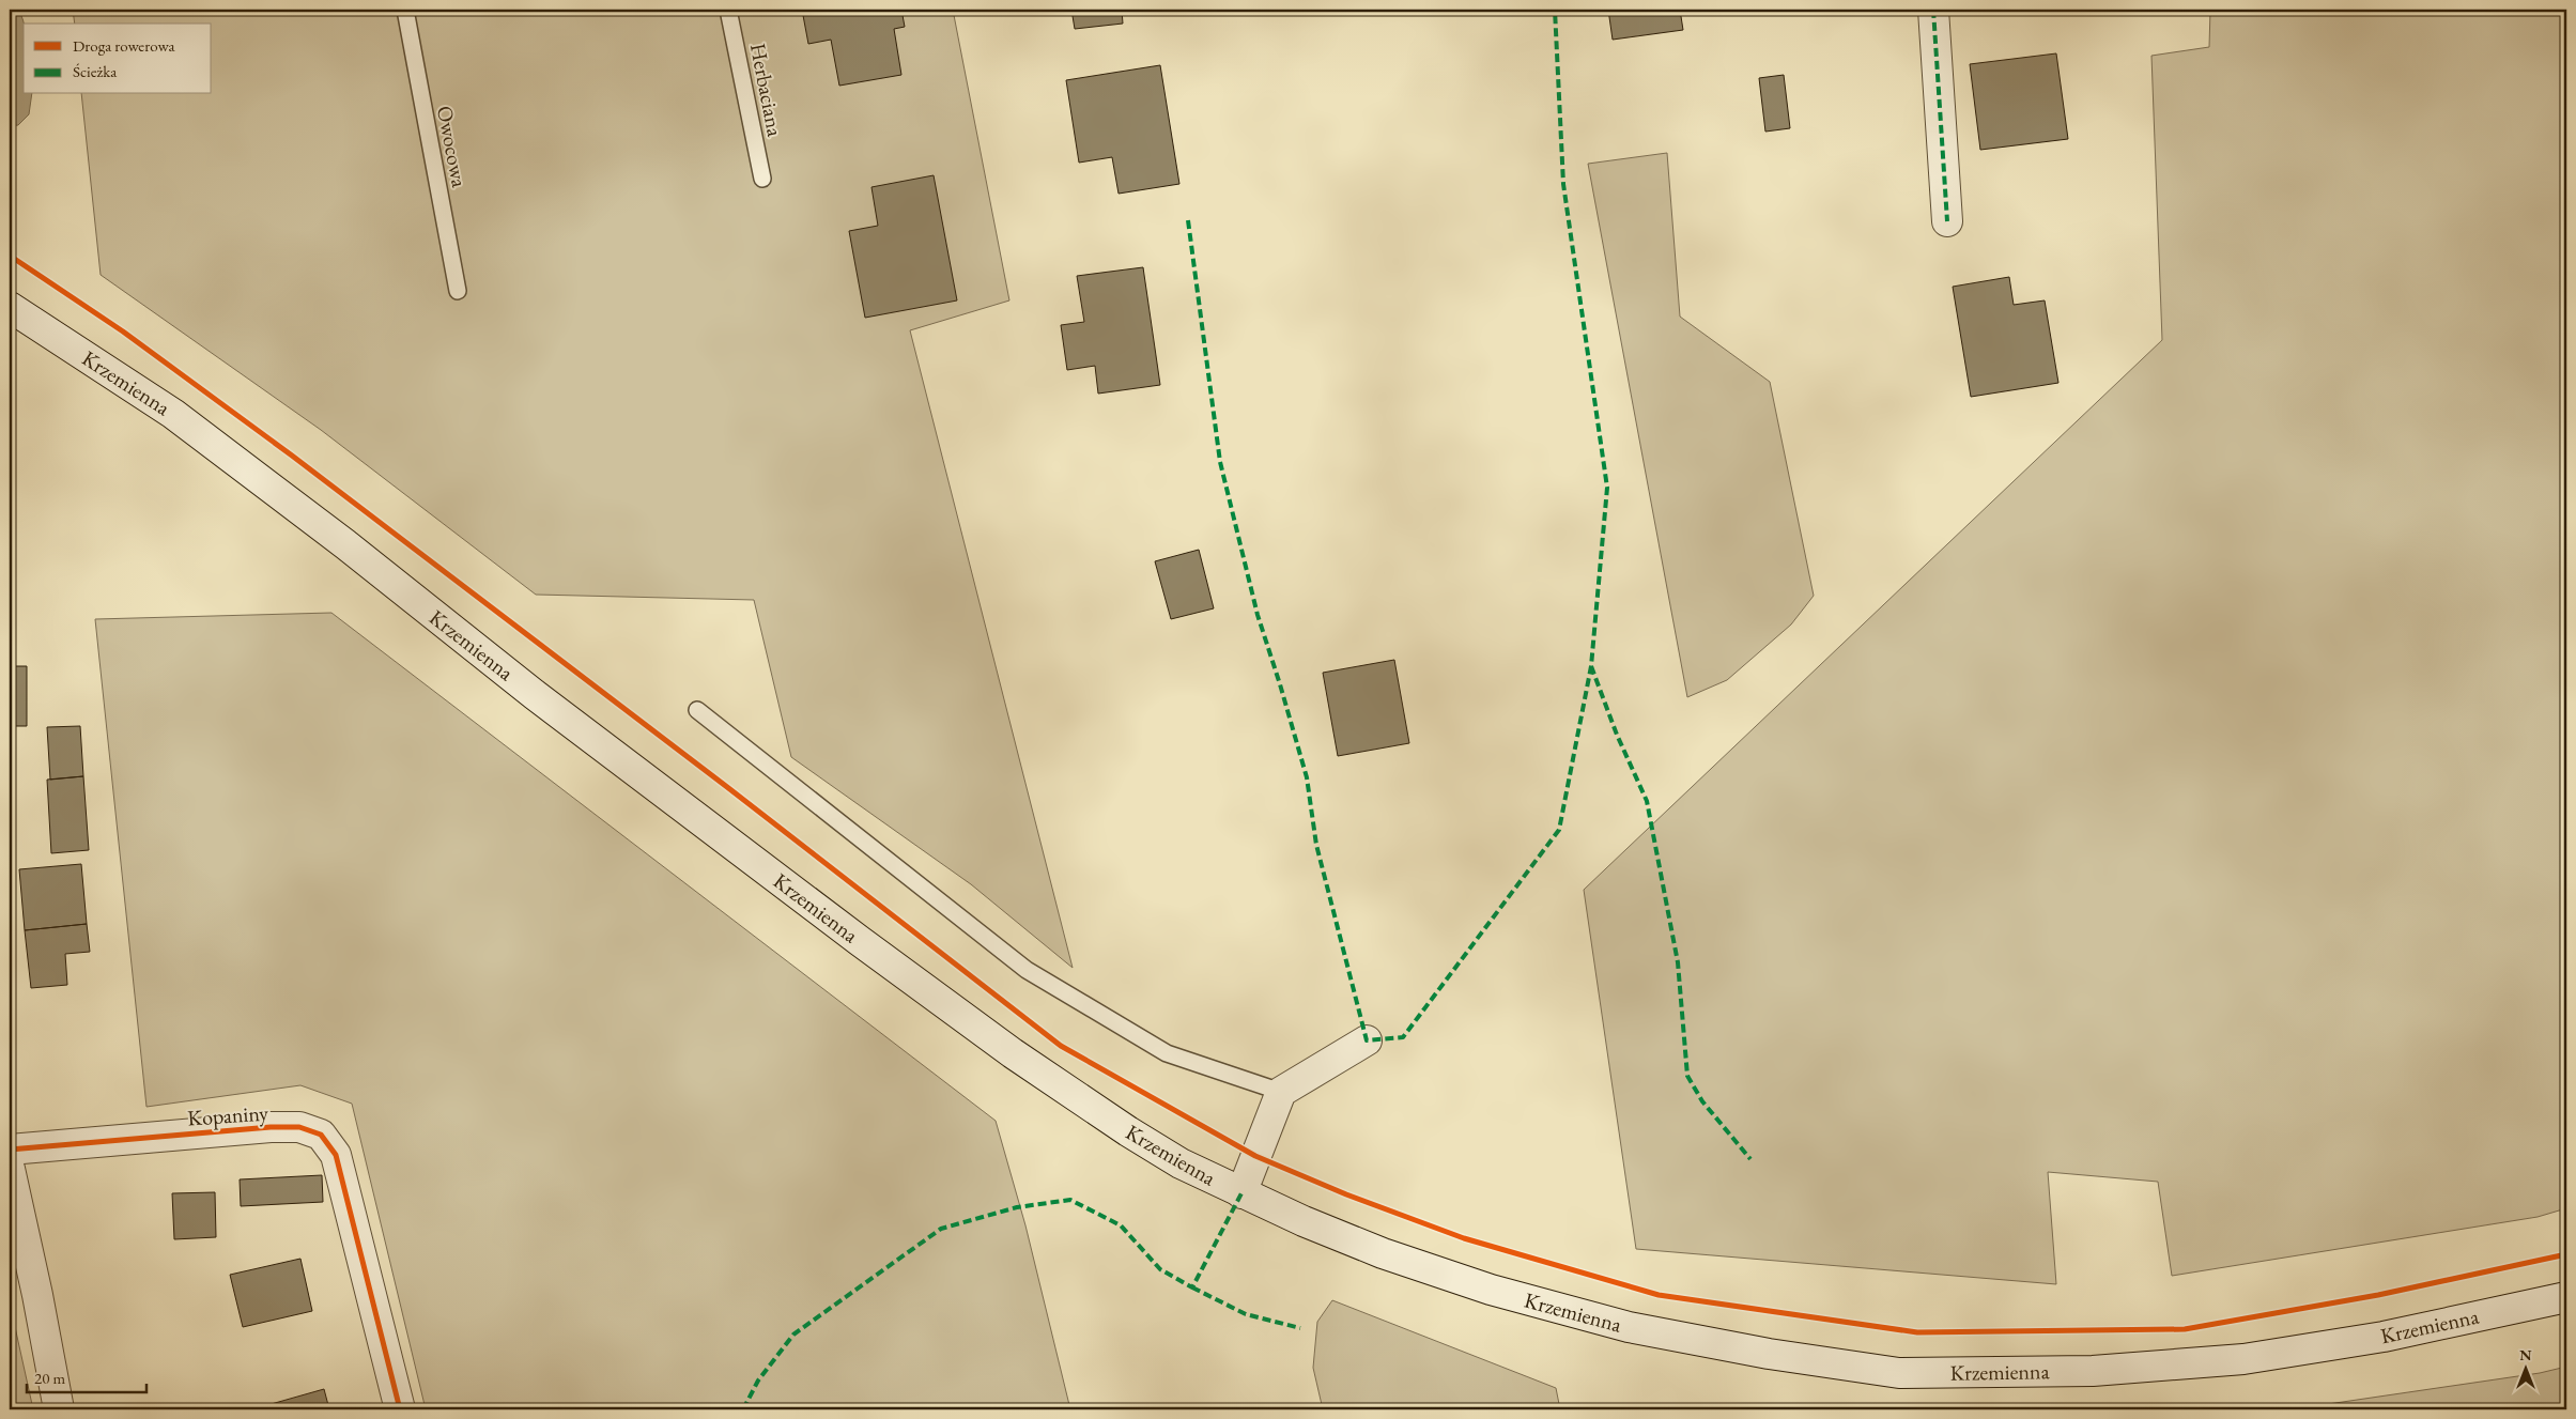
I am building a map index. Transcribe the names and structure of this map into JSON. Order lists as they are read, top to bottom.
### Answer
{
  "streets": {
    "main road": ["Krzemienna", "Kopaniny"],
    "lane": ["Herbaciana", "Owocowa"]
  },
  "legend": ["Droga rowerowa", "Ścieżka"],
  "scale_bar": "20 m",
  "north": "top"
}
